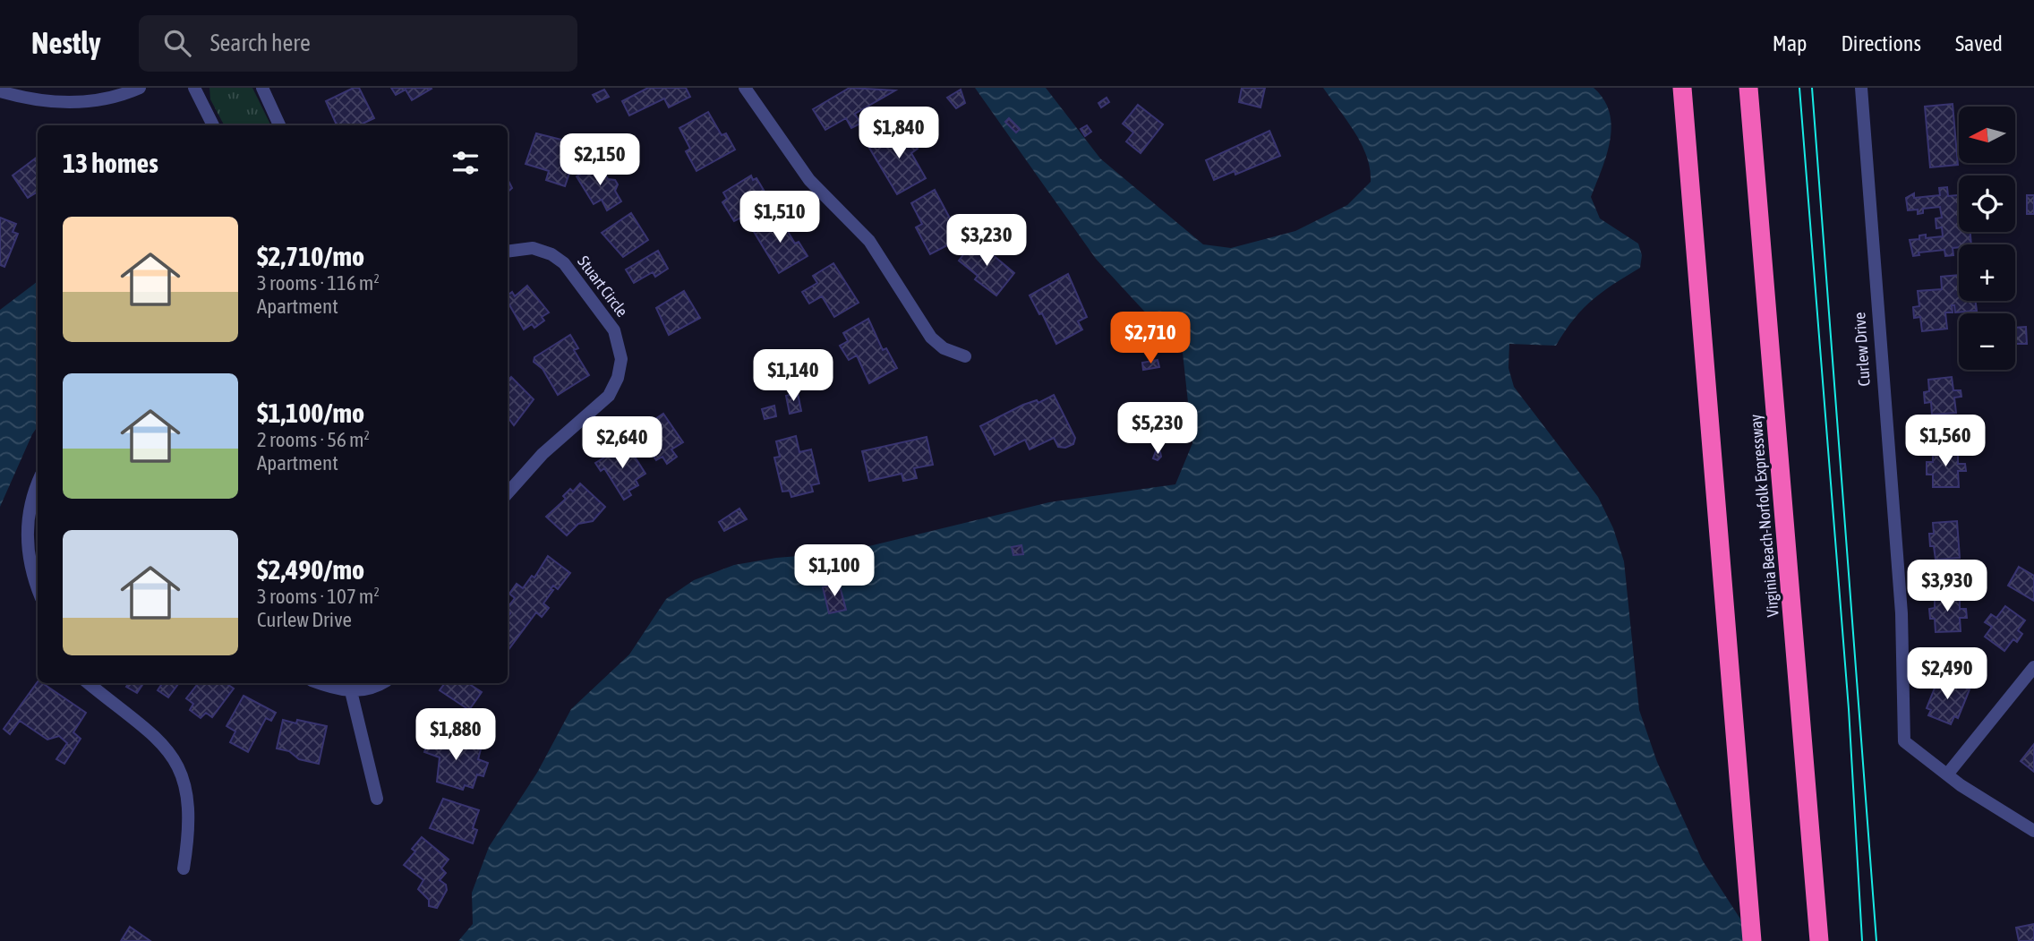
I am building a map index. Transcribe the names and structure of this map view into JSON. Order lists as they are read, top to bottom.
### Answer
{
  "streets": {
    "highway": ["Virginia Beach-Norfolk Expressway"],
    "street": ["Stuart Circle", "Curlew Drive"]
  },
  "north": "left",
  "page": {
    "header": "Nestly",
    "search": "Search here",
    "nav": ["Map", "Directions", "Saved"],
    "map_buttons": ["+", "−"],
    "price": [
      "$1,840",
      "$2,150",
      "$1,510",
      "$3,230",
      "$2,710",
      "$1,140",
      "$5,230",
      "$1,560",
      "$2,640",
      "$1,100",
      "$3,930",
      "$2,490",
      "$1,880"
    ],
    "heading": "13 homes",
    "list": [
      {
        "name": "$2,710/mo",
        "note": "3 rooms · 116 m² · Apartment"
      },
      {
        "name": "$1,100/mo",
        "note": "2 rooms · 56 m² · Apartment"
      },
      {
        "name": "$2,490/mo",
        "note": "3 rooms · 107 m² · Curlew Drive"
      }
    ]
  }
}
